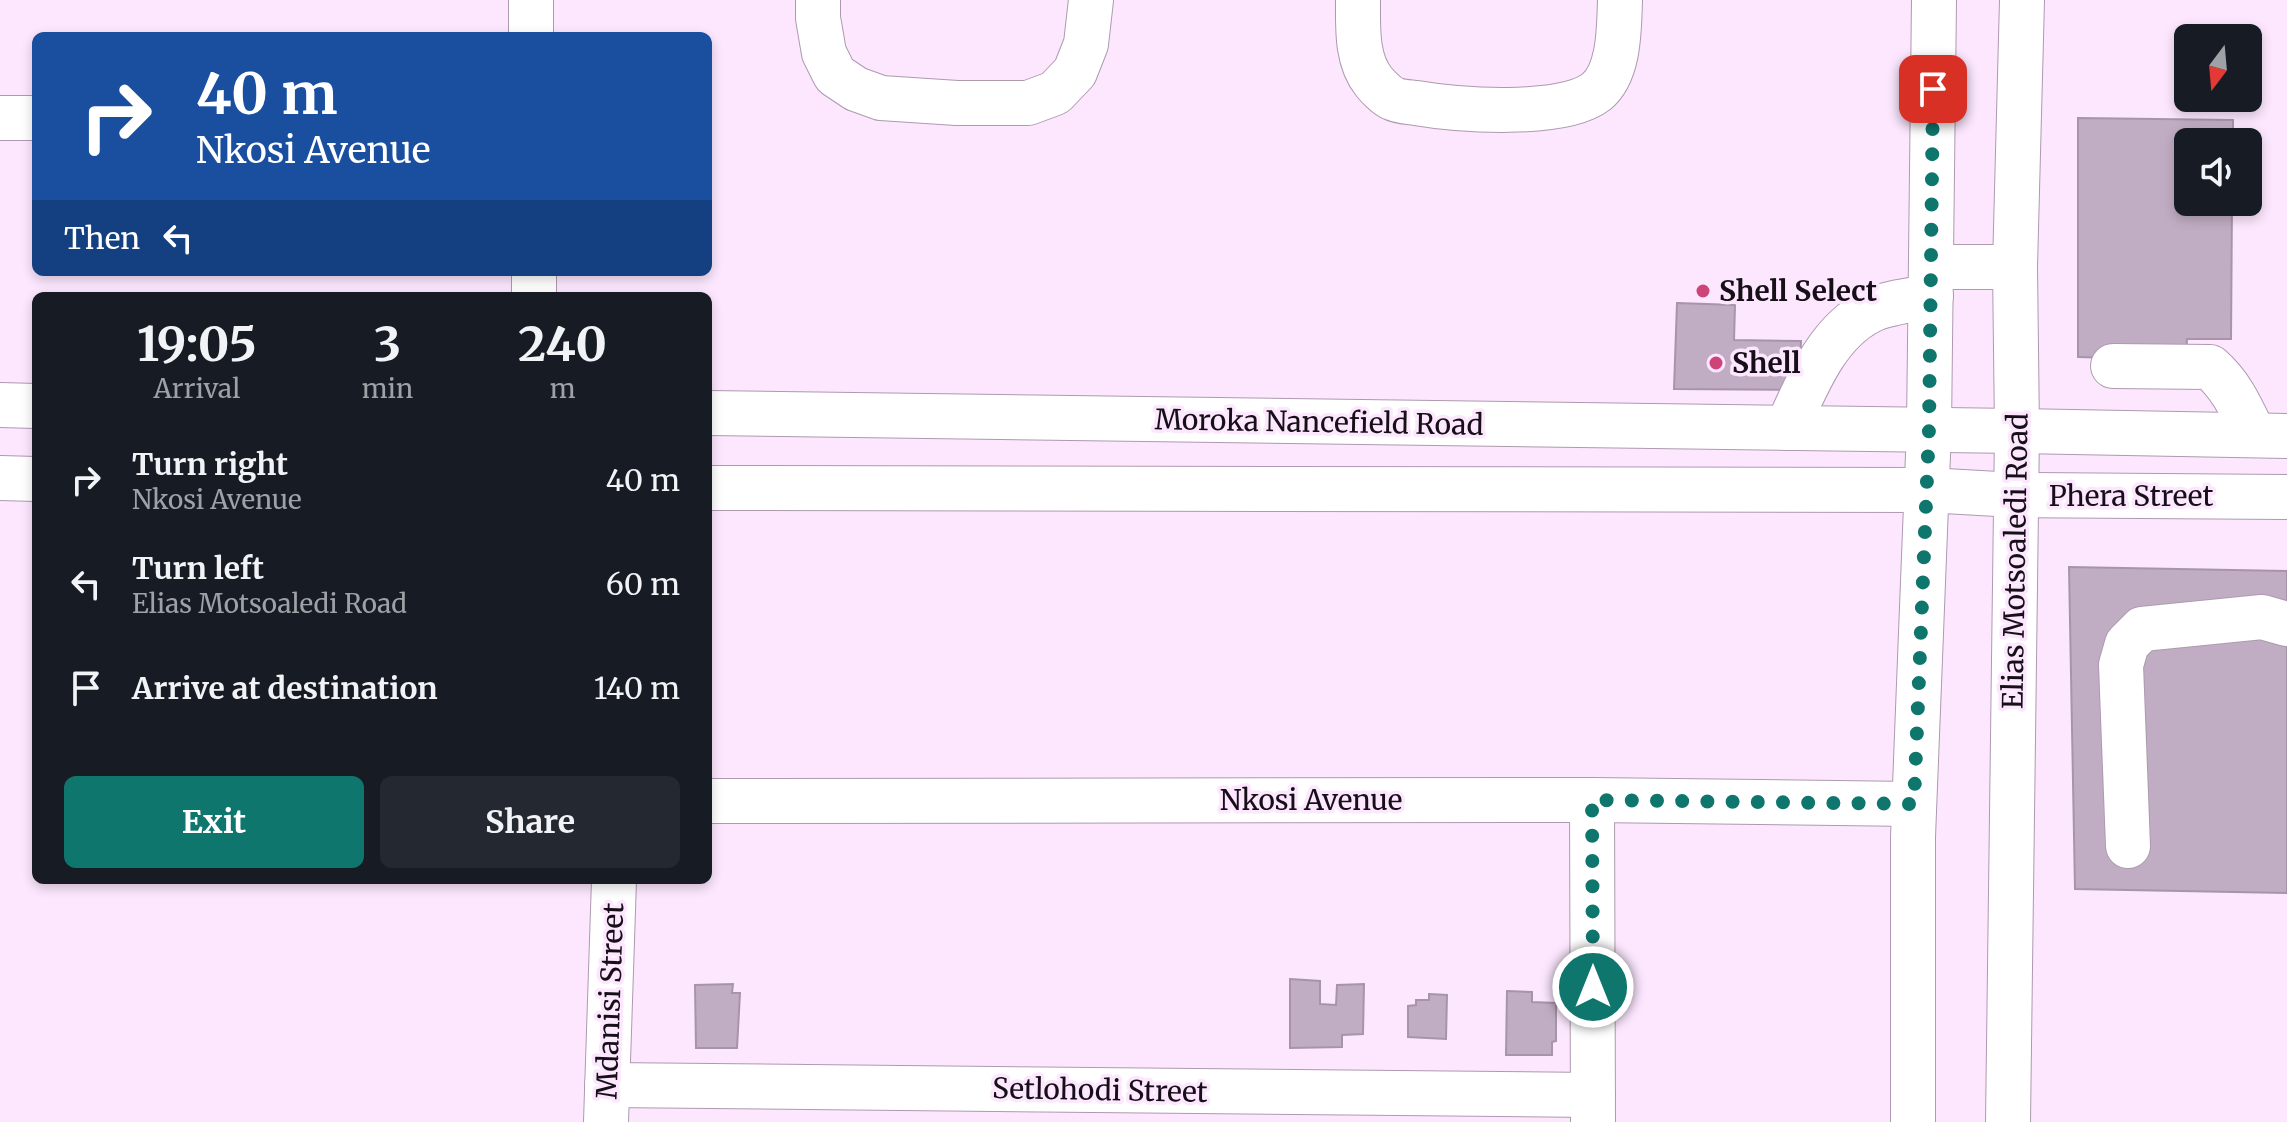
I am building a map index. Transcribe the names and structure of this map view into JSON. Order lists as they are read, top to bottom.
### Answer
{
  "streets": {
    "main road": [
      "Moroka Nancefield Road",
      "Phera Street",
      "Elias Motsoaledi Road",
      "Nkosi Avenue",
      "Mdanisi Street",
      "Setlohodi Street"
    ]
  },
  "crossings": [
    ["Phera Street", "Elias Motsoaledi Road"],
    ["Mdanisi Street", "Setlohodi Street"]
  ],
  "places": ["Shell Select", "Shell"],
  "north": "bottom",
  "page": {
    "turn": ["40 m", "Nkosi Avenue"],
    "then": "Then",
    "eta": [
      "19:05",
      "Arrival",
      "3",
      "min",
      "240",
      "m"
    ],
    "list": [
      {
        "name": "Turn right",
        "note": "Nkosi Avenue",
        "value": "40 m"
      },
      {
        "name": "Turn left",
        "note": "Elias Motsoaledi Road",
        "value": "60 m"
      },
      {
        "name": "Arrive at destination",
        "value": "140 m"
      }
    ],
    "buttons": ["Exit", "Share"]
  }
}
